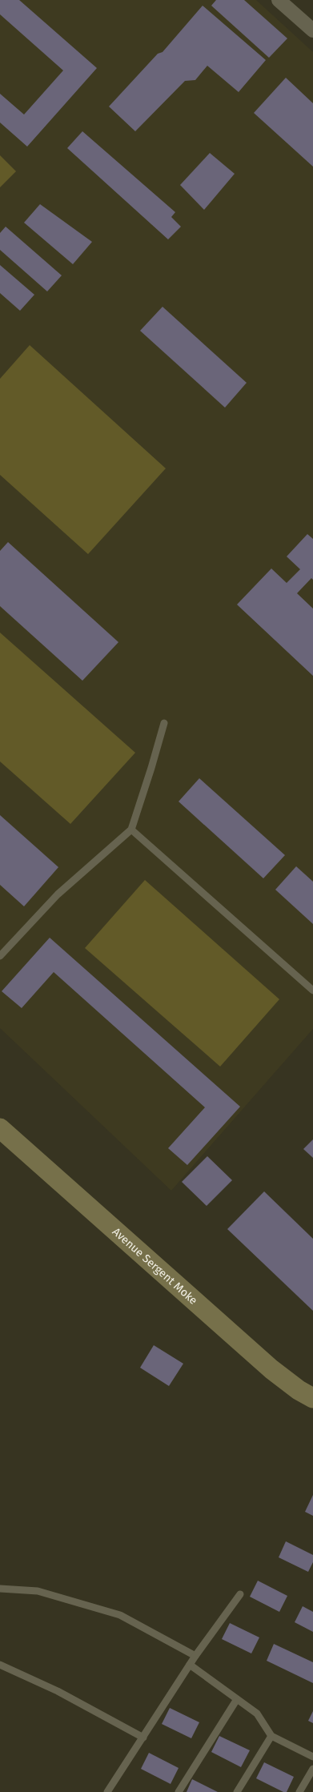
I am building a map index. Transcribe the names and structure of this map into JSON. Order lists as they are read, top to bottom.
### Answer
{
  "streets": {
    "main road": ["Avenue Sergent Moke"]
  }
}
